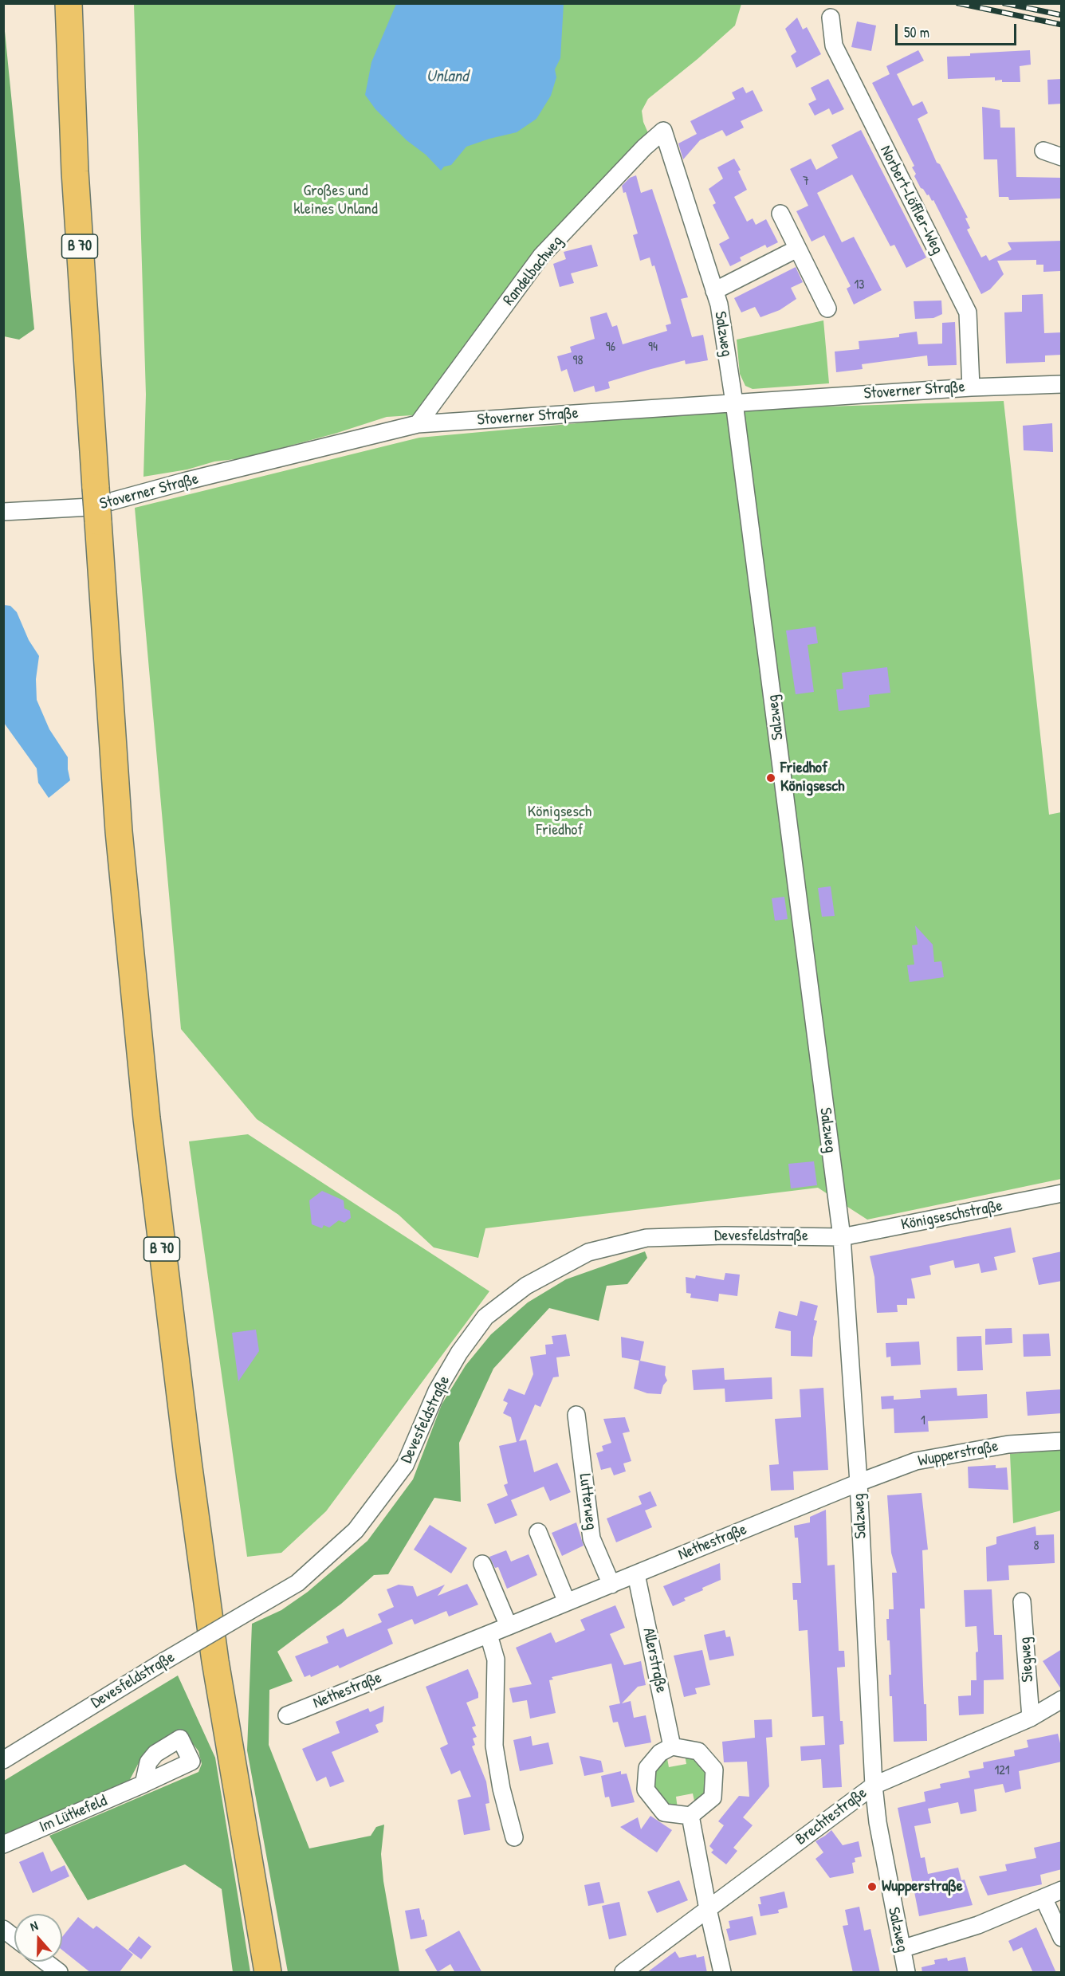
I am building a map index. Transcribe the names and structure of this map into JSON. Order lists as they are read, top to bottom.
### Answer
{
  "streets": {
    "highway": ["B 70"],
    "street": [
      "Norbert-Löffler-Weg",
      "Randelbachweg",
      "Salzweg",
      "Stoverner Straße",
      "Königseschstraße",
      "Devesfeldstraße",
      "Wupperstraße",
      "Lutterweg",
      "Nethestraße",
      "Siegweg",
      "Allerstraße",
      "Im Lütkefeld",
      "Brechtestraße"
    ]
  },
  "crossings": [
    ["Norbert-Löffler-Weg", "Stoverner Straße"],
    ["Randelbachweg", "Salzweg"],
    ["Randelbachweg", "Stoverner Straße"],
    ["Salzweg", "Stoverner Straße"],
    ["Salzweg", "Königseschstraße"],
    ["Salzweg", "Devesfeldstraße"],
    ["Salzweg", "Wupperstraße"],
    ["Salzweg", "Nethestraße"],
    ["Salzweg", "Brechtestraße"],
    ["Königseschstraße", "Devesfeldstraße"],
    ["Wupperstraße", "Nethestraße"],
    ["Lutterweg", "Nethestraße"],
    ["Nethestraße", "Allerstraße"],
    ["Siegweg", "Brechtestraße"]
  ],
  "water": ["Unland"],
  "parks": ["Großes und kleines Unland", "Königsesch Friedhof"],
  "places": ["Friedhof Königsesch", "Wupperstraße"],
  "house_numbers": [
    "7",
    "13",
    "96",
    "94",
    "98",
    "1",
    "8",
    "121"
  ],
  "scale_bar": "50 m",
  "north": "top"
}
